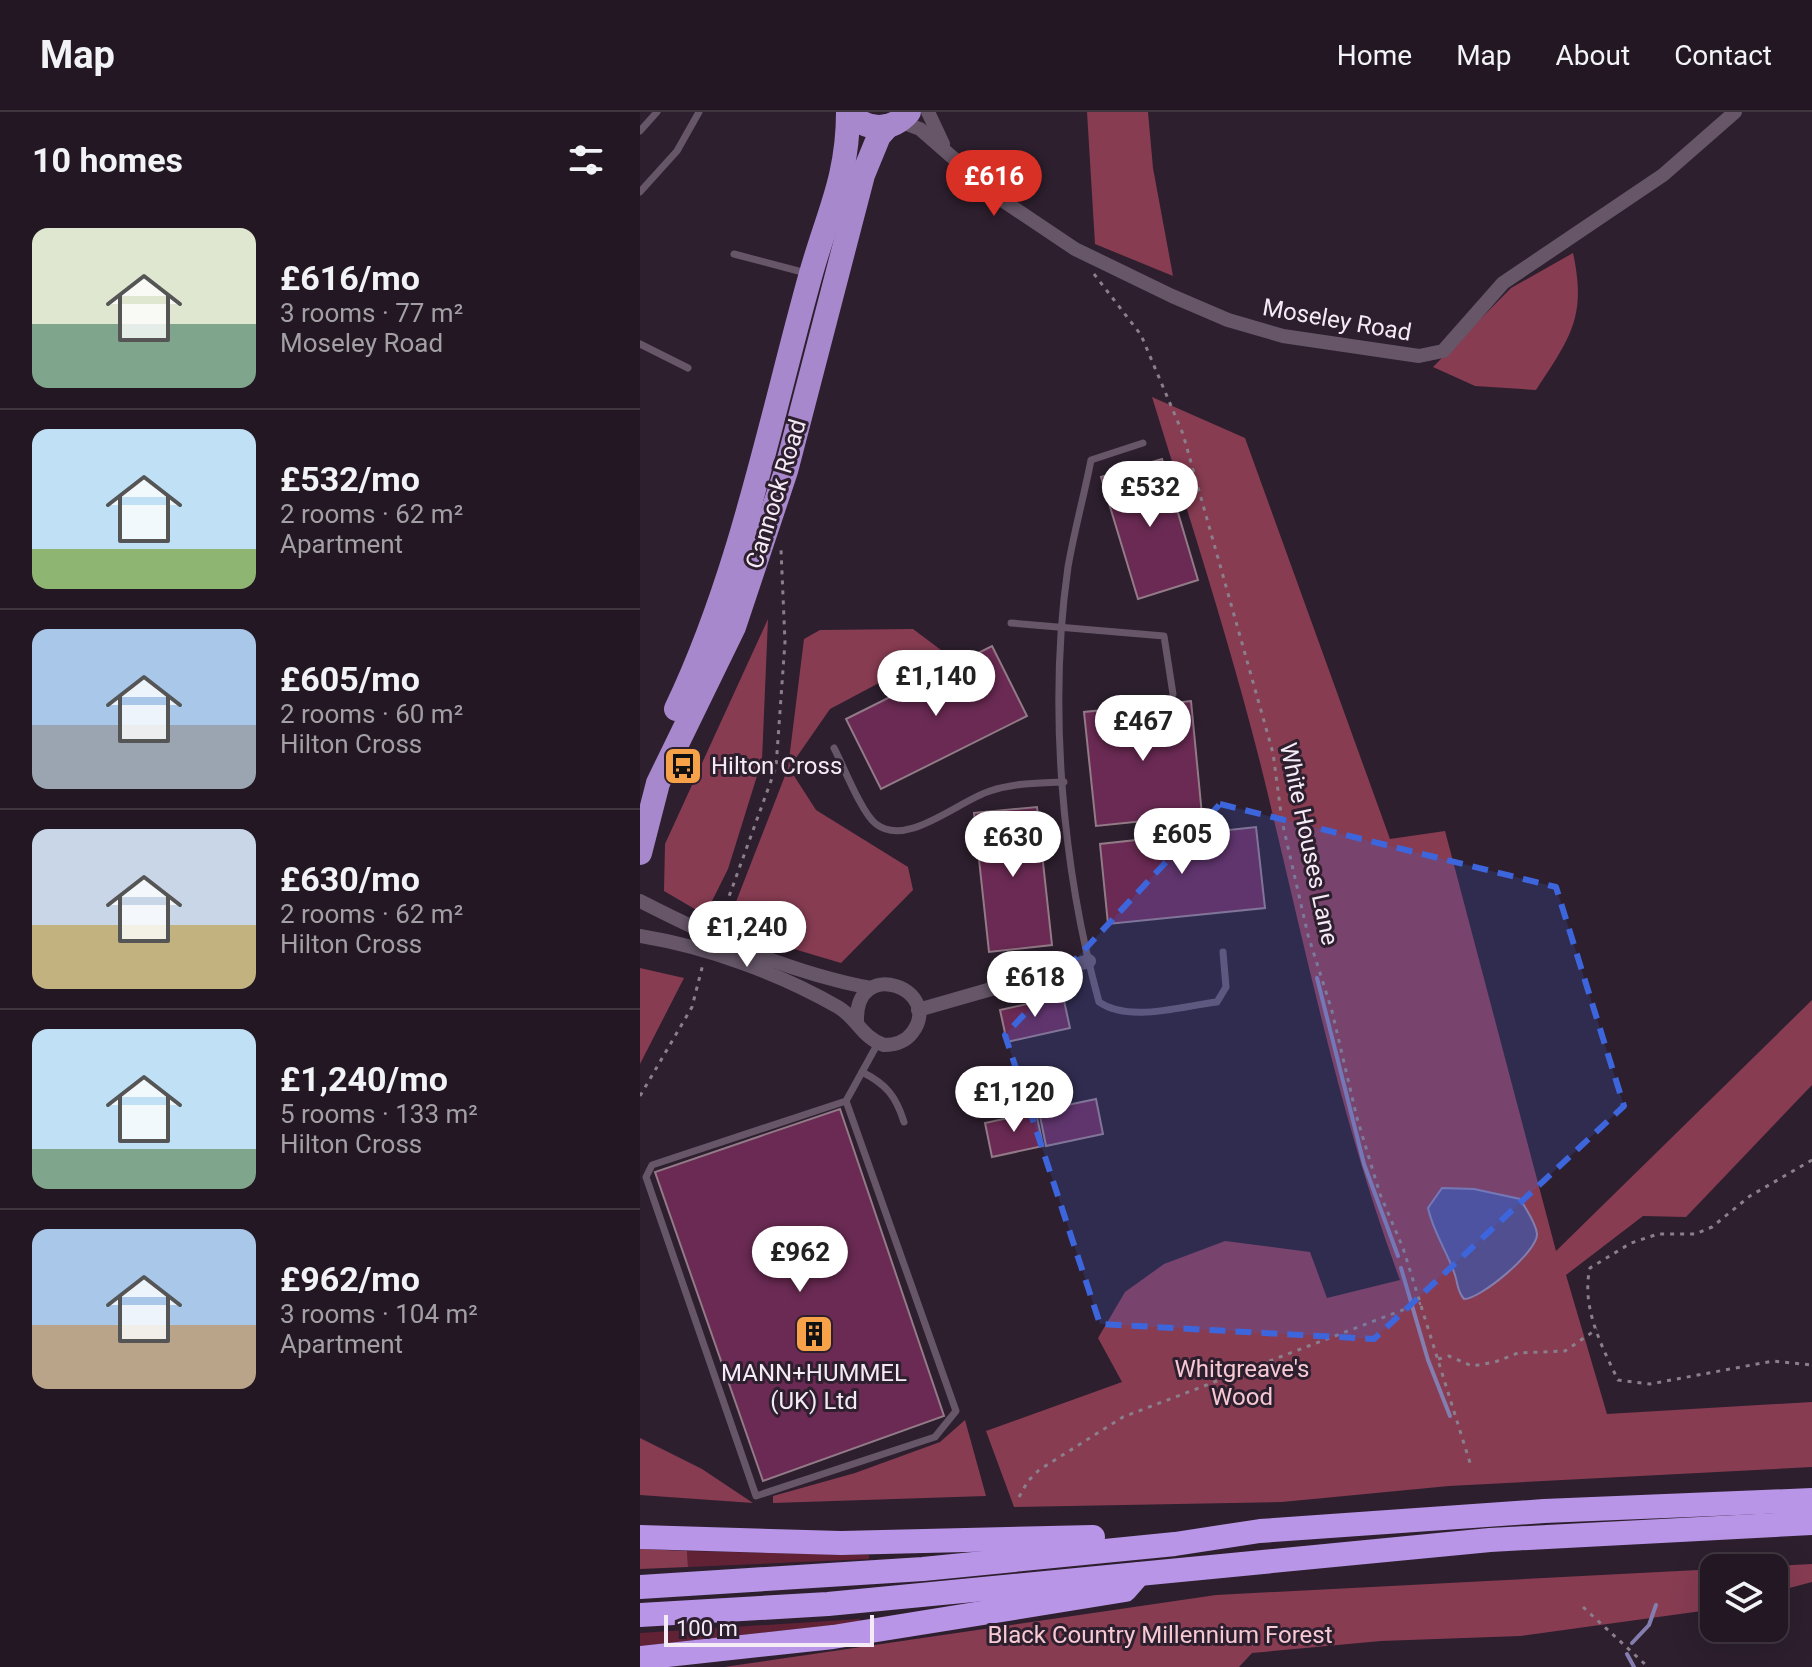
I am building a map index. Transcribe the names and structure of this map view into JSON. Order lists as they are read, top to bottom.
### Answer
{
  "streets": {
    "highway": ["Cannock Road"],
    "street": ["Moseley Road"],
    "path": ["White Houses Lane"]
  },
  "crossings": [
    ["Moseley Road", "Cannock Road"],
    ["Moseley Road", "White Houses Lane"]
  ],
  "parks": ["Whitgreave's Wood", "Black Country Millennium Forest"],
  "places": {
    "bus stop": ["Hilton Cross"],
    "building": ["MANN+HUMMEL (UK) Ltd"]
  },
  "scale_bar": "100 m",
  "page": {
    "header": "Map",
    "nav": [
      "Home",
      "Map",
      "About",
      "Contact"
    ],
    "heading": "10 homes",
    "price": [
      "£616",
      "£532",
      "£1,140",
      "£467",
      "£605",
      "£630",
      "£1,240",
      "£618",
      "£1,120",
      "£962"
    ],
    "list": [
      {
        "name": "£616/mo",
        "note": "3 rooms · 77 m² · Moseley Road"
      },
      {
        "name": "£532/mo",
        "note": "2 rooms · 62 m² · Apartment"
      },
      {
        "name": "£605/mo",
        "note": "2 rooms · 60 m² · Hilton Cross"
      },
      {
        "name": "£630/mo",
        "note": "2 rooms · 62 m² · Hilton Cross"
      },
      {
        "name": "£1,240/mo",
        "note": "5 rooms · 133 m² · Hilton Cross"
      },
      {
        "name": "£962/mo",
        "note": "3 rooms · 104 m² · Apartment"
      }
    ],
    "scale": "100 m"
  }
}
